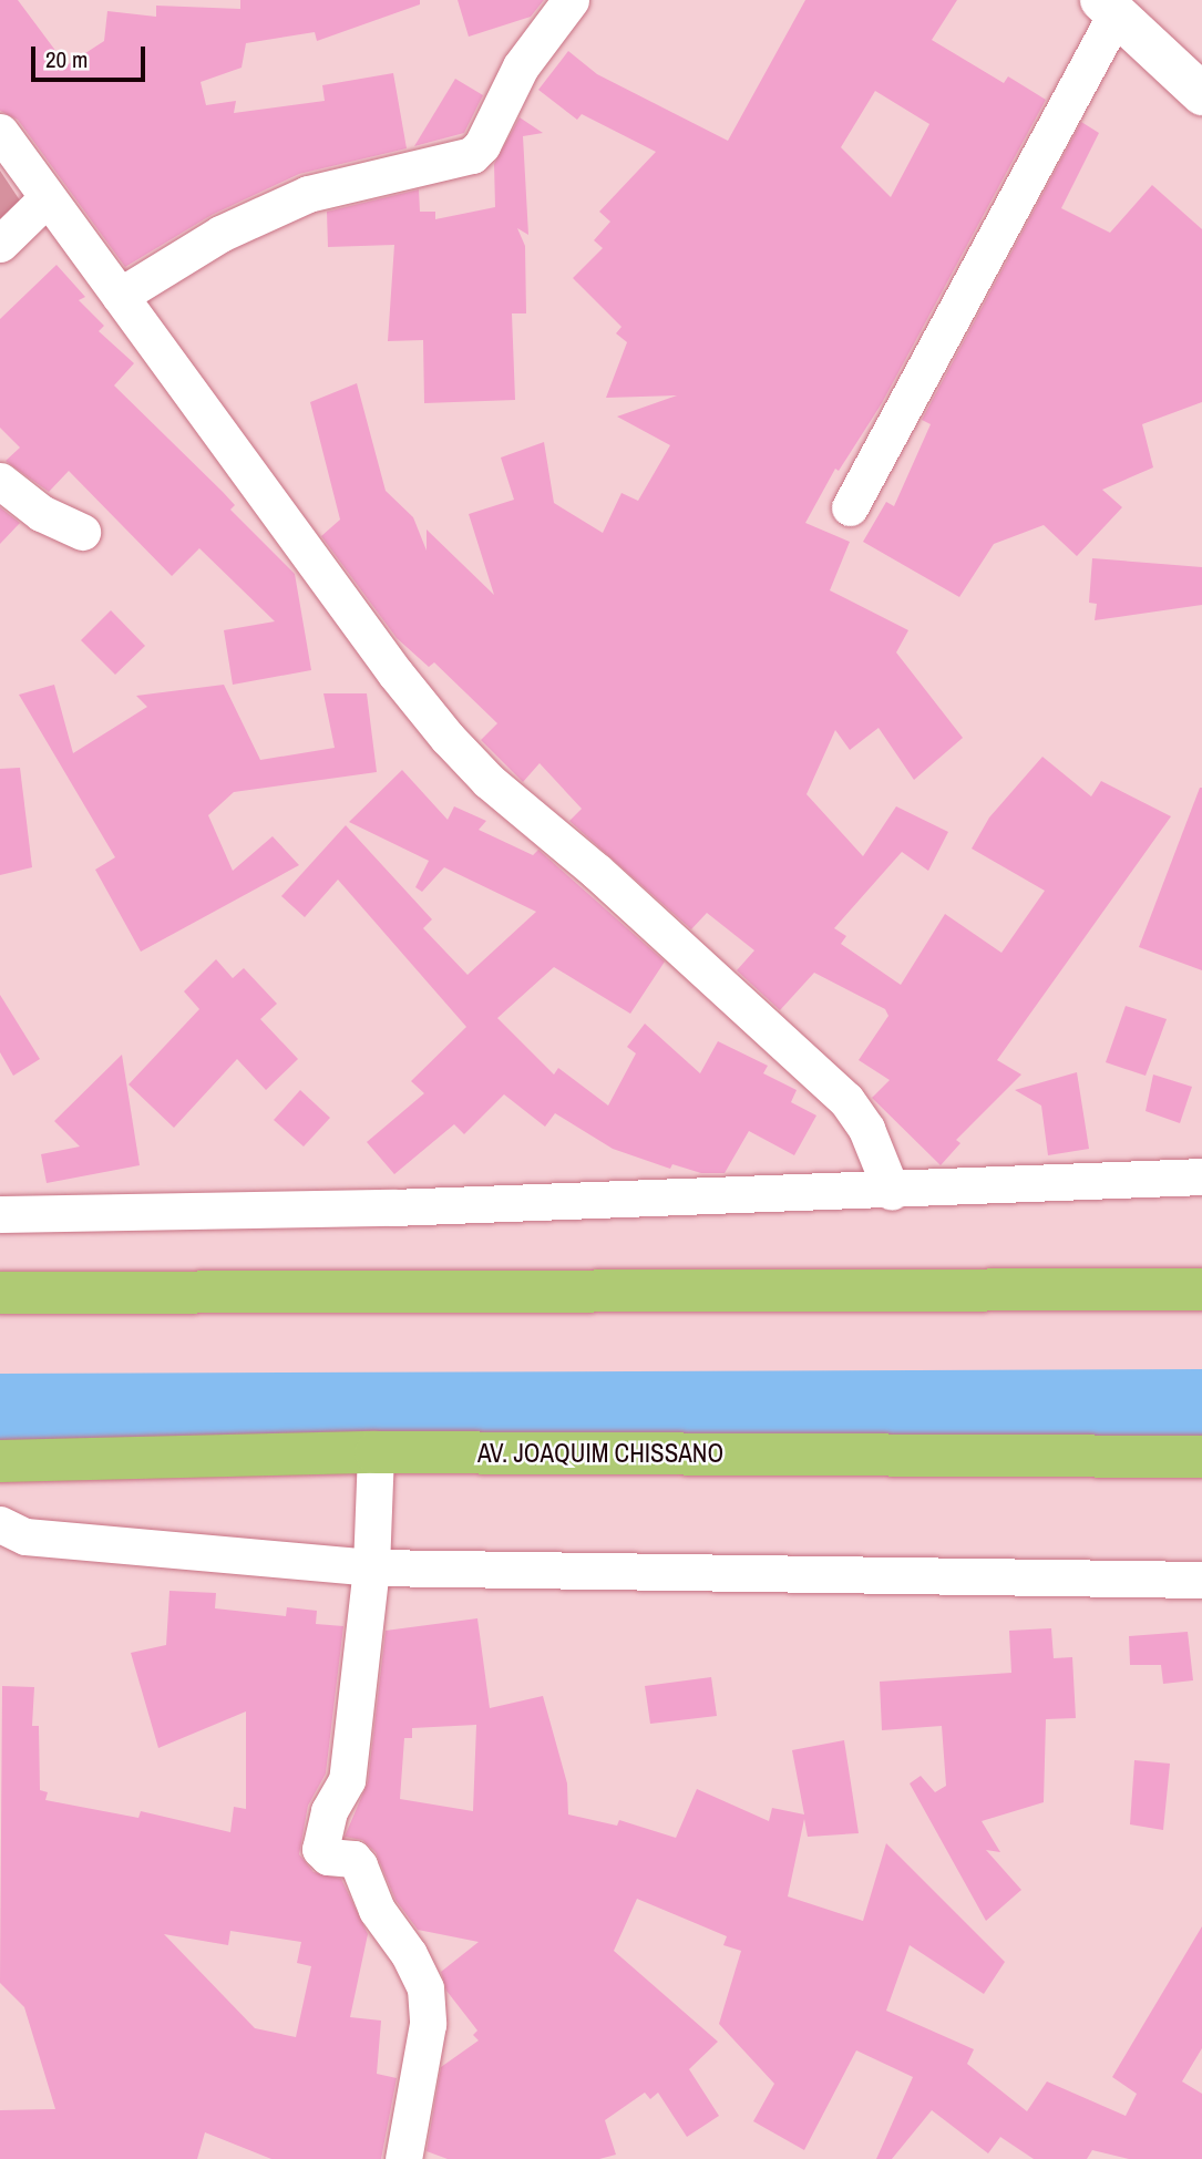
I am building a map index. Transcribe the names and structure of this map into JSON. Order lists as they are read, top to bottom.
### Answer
{
  "streets": {
    "main road": ["AV. JOAQUIM CHISSANO"]
  },
  "scale_bar": "20 m"
}
